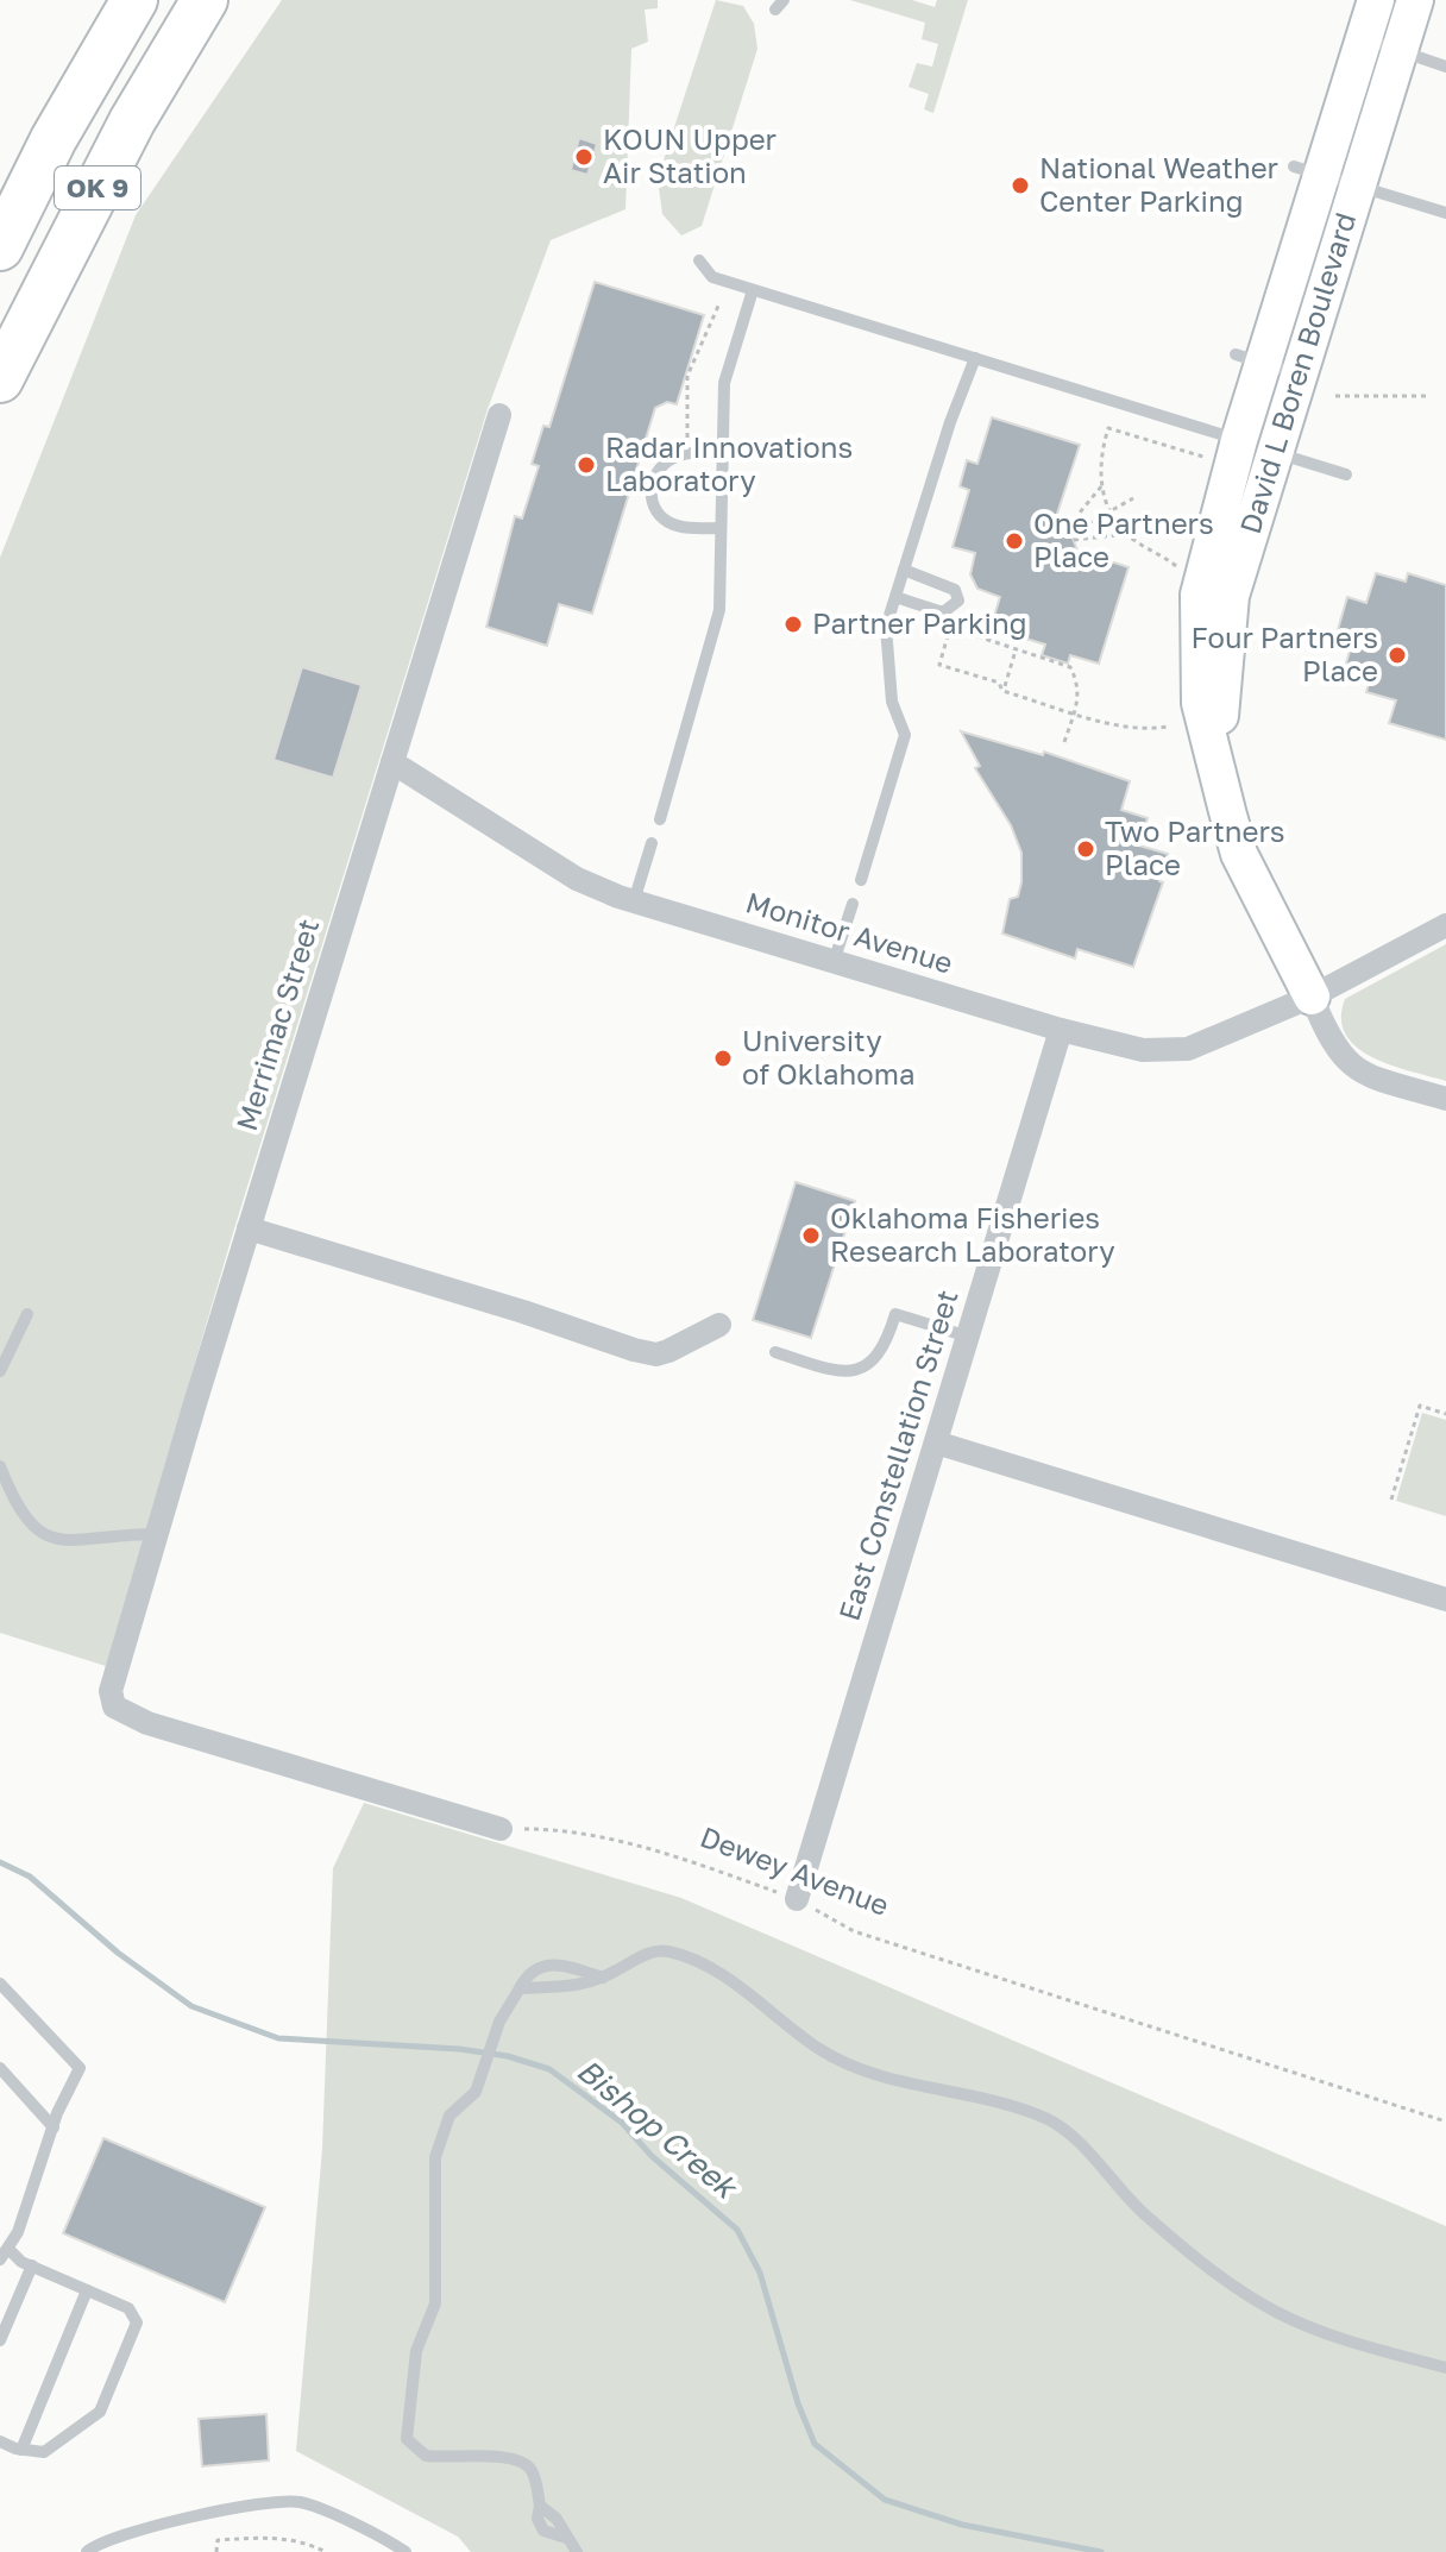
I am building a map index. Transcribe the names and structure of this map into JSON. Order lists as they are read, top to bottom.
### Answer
{
  "streets": {
    "highway": ["OK 9"],
    "street": [
      "David L Boren Boulevard",
      "Monitor Avenue",
      "Merrimac Street",
      "East Constellation Street"
    ],
    "path": ["Dewey Avenue"]
  },
  "crossings": [
    ["David L Boren Boulevard", "Monitor Avenue"],
    ["Monitor Avenue", "Merrimac Street"],
    ["Monitor Avenue", "East Constellation Street"],
    ["Merrimac Street", "Dewey Avenue"],
    ["East Constellation Street", "Dewey Avenue"]
  ],
  "water": ["Bishop Creek"],
  "places": [
    "KOUN Upper Air Station",
    "National Weather Center Parking",
    "Radar Innovations Laboratory",
    "One Partners Place",
    "Partner Parking",
    "Four Partners Place",
    "Two Partners Place",
    "University of Oklahoma",
    "Oklahoma Fisheries Research Laboratory"
  ]
}
